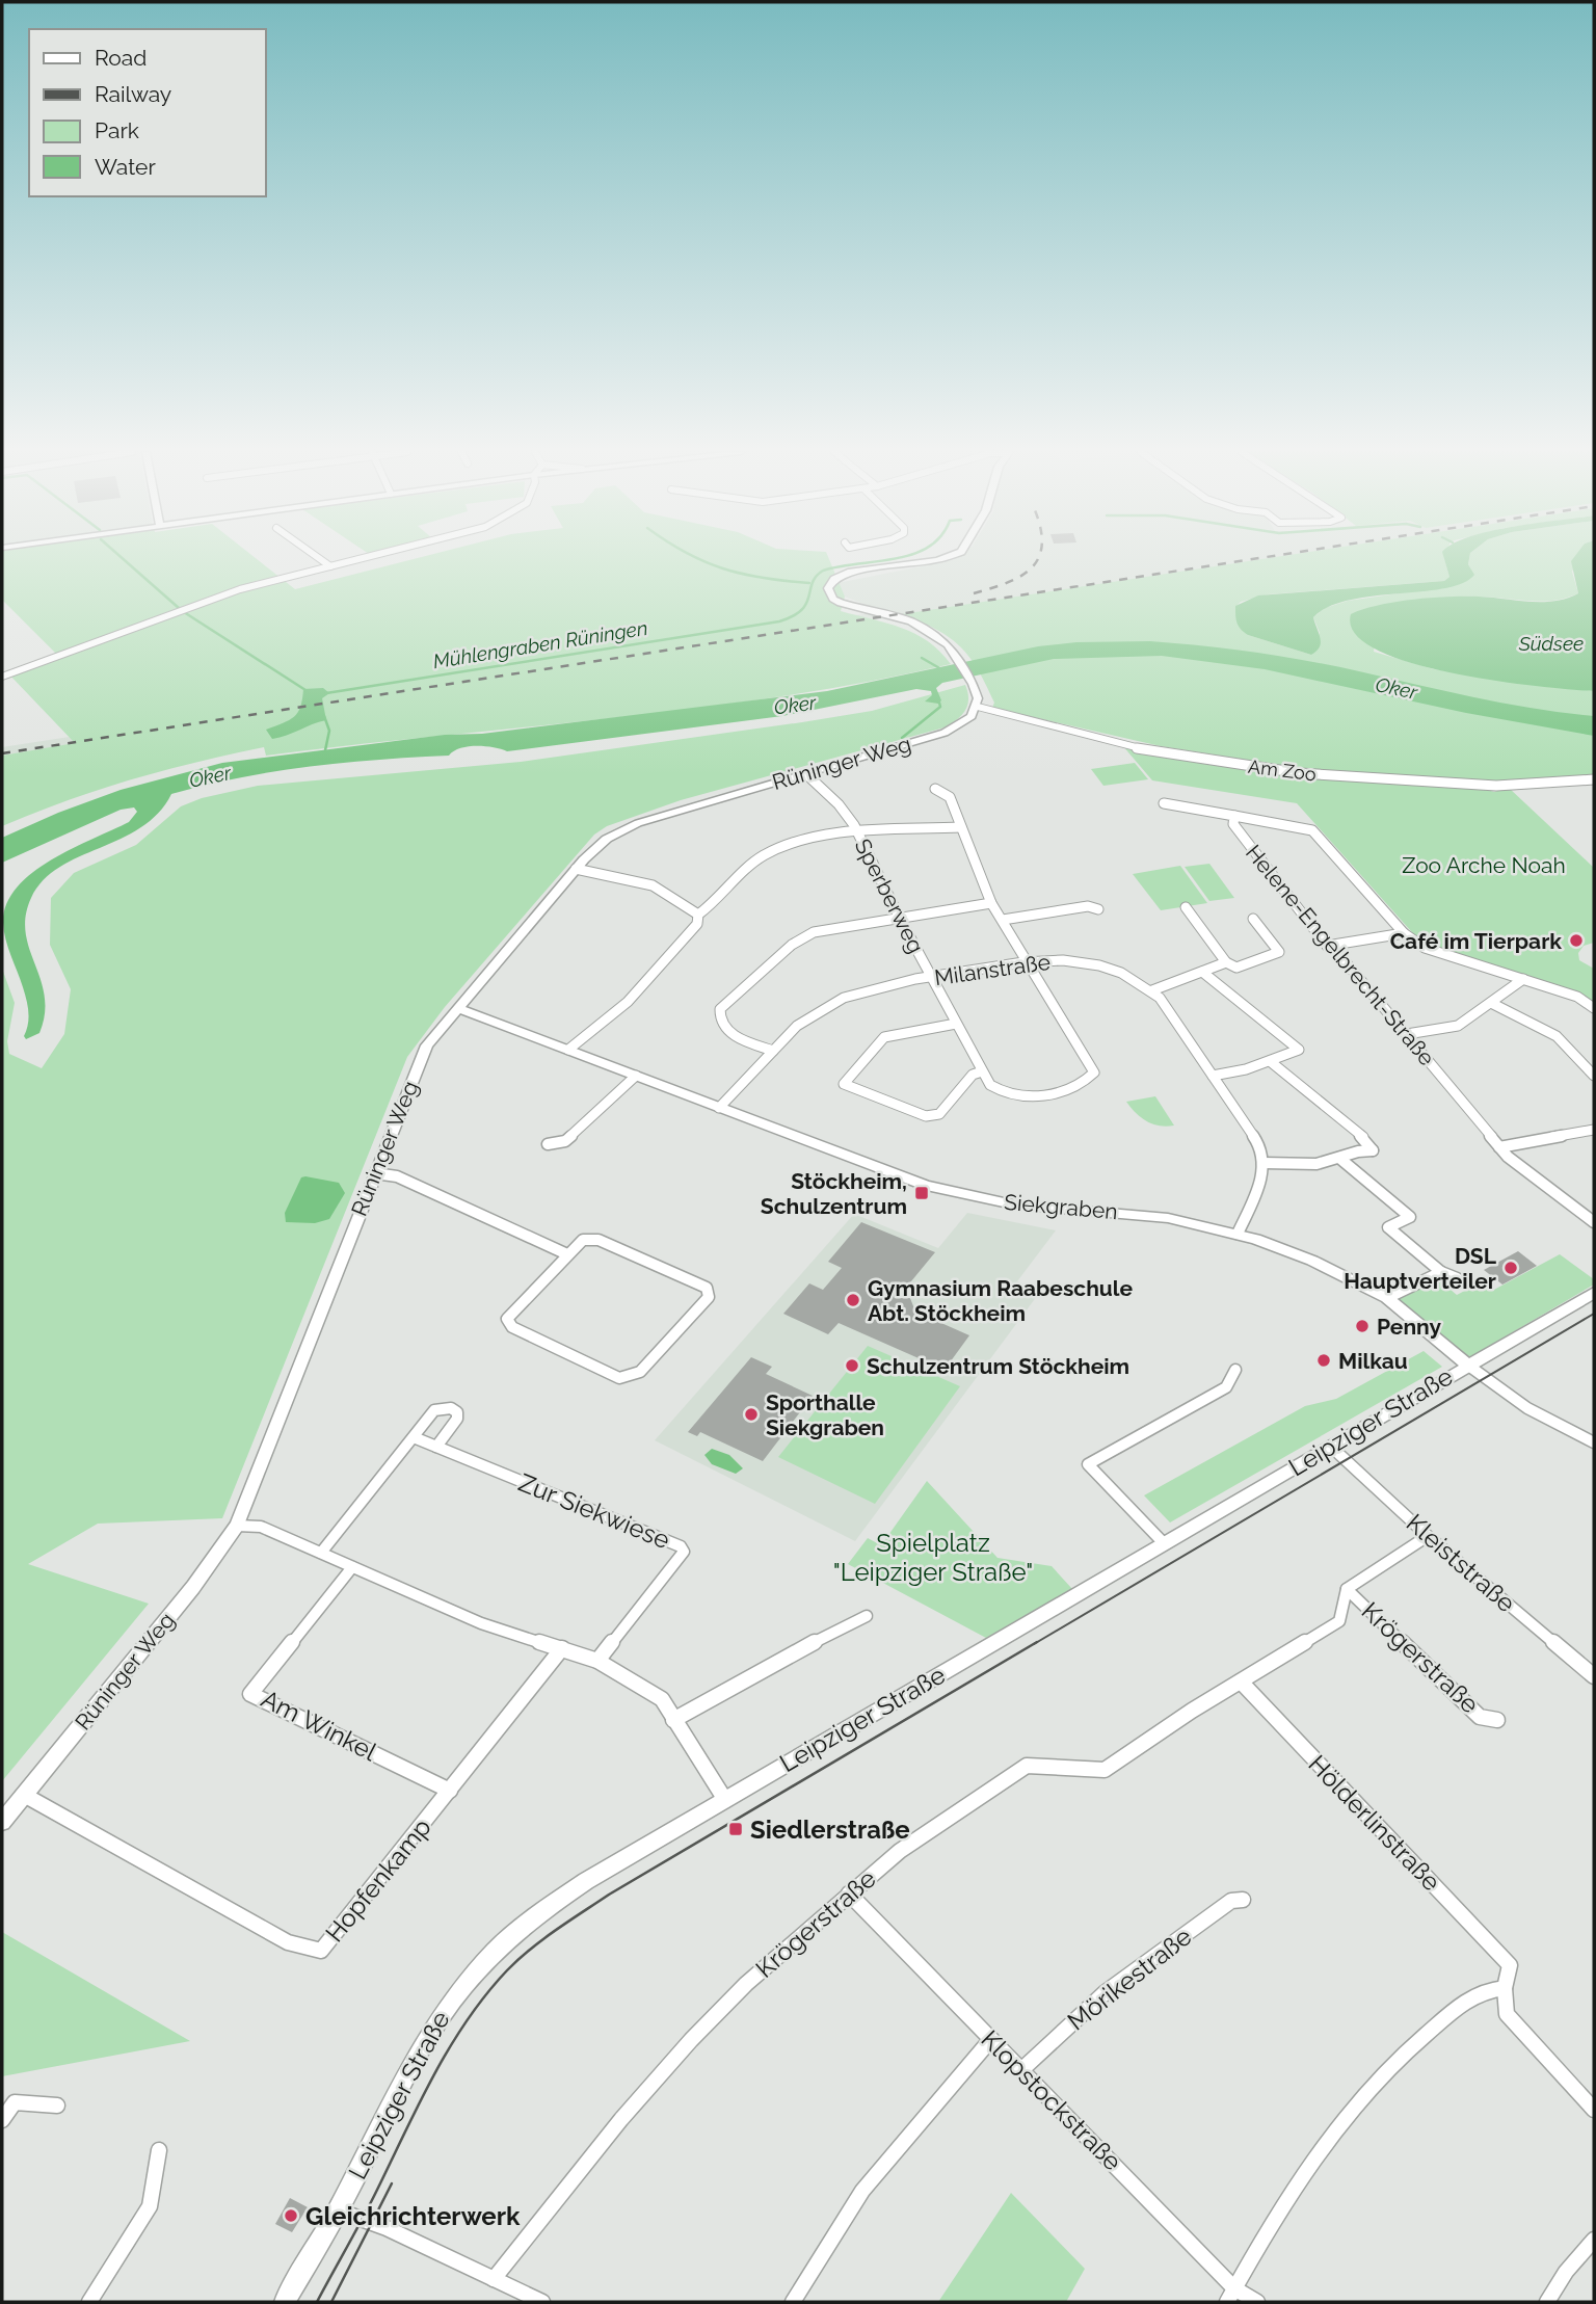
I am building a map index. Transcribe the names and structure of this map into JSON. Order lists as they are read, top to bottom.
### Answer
{
  "streets": {
    "street": [
      "Rüninger Weg",
      "Am Zoo",
      "Sperberweg",
      "Helene-Engelbrecht-Straße",
      "Milanstraße",
      "Siekgraben",
      "Leipziger Straße",
      "Zur Siekwiese",
      "Kleiststraße",
      "Krögerstraße",
      "Am Winkel",
      "Hölderlinstraße",
      "Hopfenkamp",
      "Mörikestraße",
      "Klopstockstraße"
    ]
  },
  "crossings": [
    ["Rüninger Weg", "Am Zoo"],
    ["Rüninger Weg", "Sperberweg"],
    ["Rüninger Weg", "Siekgraben"],
    ["Rüninger Weg", "Hopfenkamp"],
    ["Sperberweg", "Milanstraße"],
    ["Milanstraße", "Siekgraben"],
    ["Siekgraben", "Leipziger Straße"],
    ["Leipziger Straße", "Kleiststraße"],
    ["Kleiststraße", "Krögerstraße"],
    ["Krögerstraße", "Hölderlinstraße"],
    ["Krögerstraße", "Klopstockstraße"],
    ["Am Winkel", "Hopfenkamp"],
    ["Mörikestraße", "Klopstockstraße"]
  ],
  "water": ["Südsee", "Mühlengraben Rüningen", "Oker"],
  "parks": ["Zoo Arche Noah", "Spielplatz \"Leipziger Straße\""],
  "places": {
    "other": [
      "Café im Tierpark",
      "DSL Hauptverteiler",
      "Gymnasium Raabeschule Abt. Stöckheim",
      "Penny",
      "Milkau",
      "Schulzentrum Stöckheim",
      "Sporthalle Siekgraben",
      "Gleichrichterwerk"
    ],
    "transit": ["Stöckheim, Schulzentrum", "Siedlerstraße"]
  },
  "legend": [
    "Road",
    "Railway",
    "Park",
    "Water"
  ]
}
